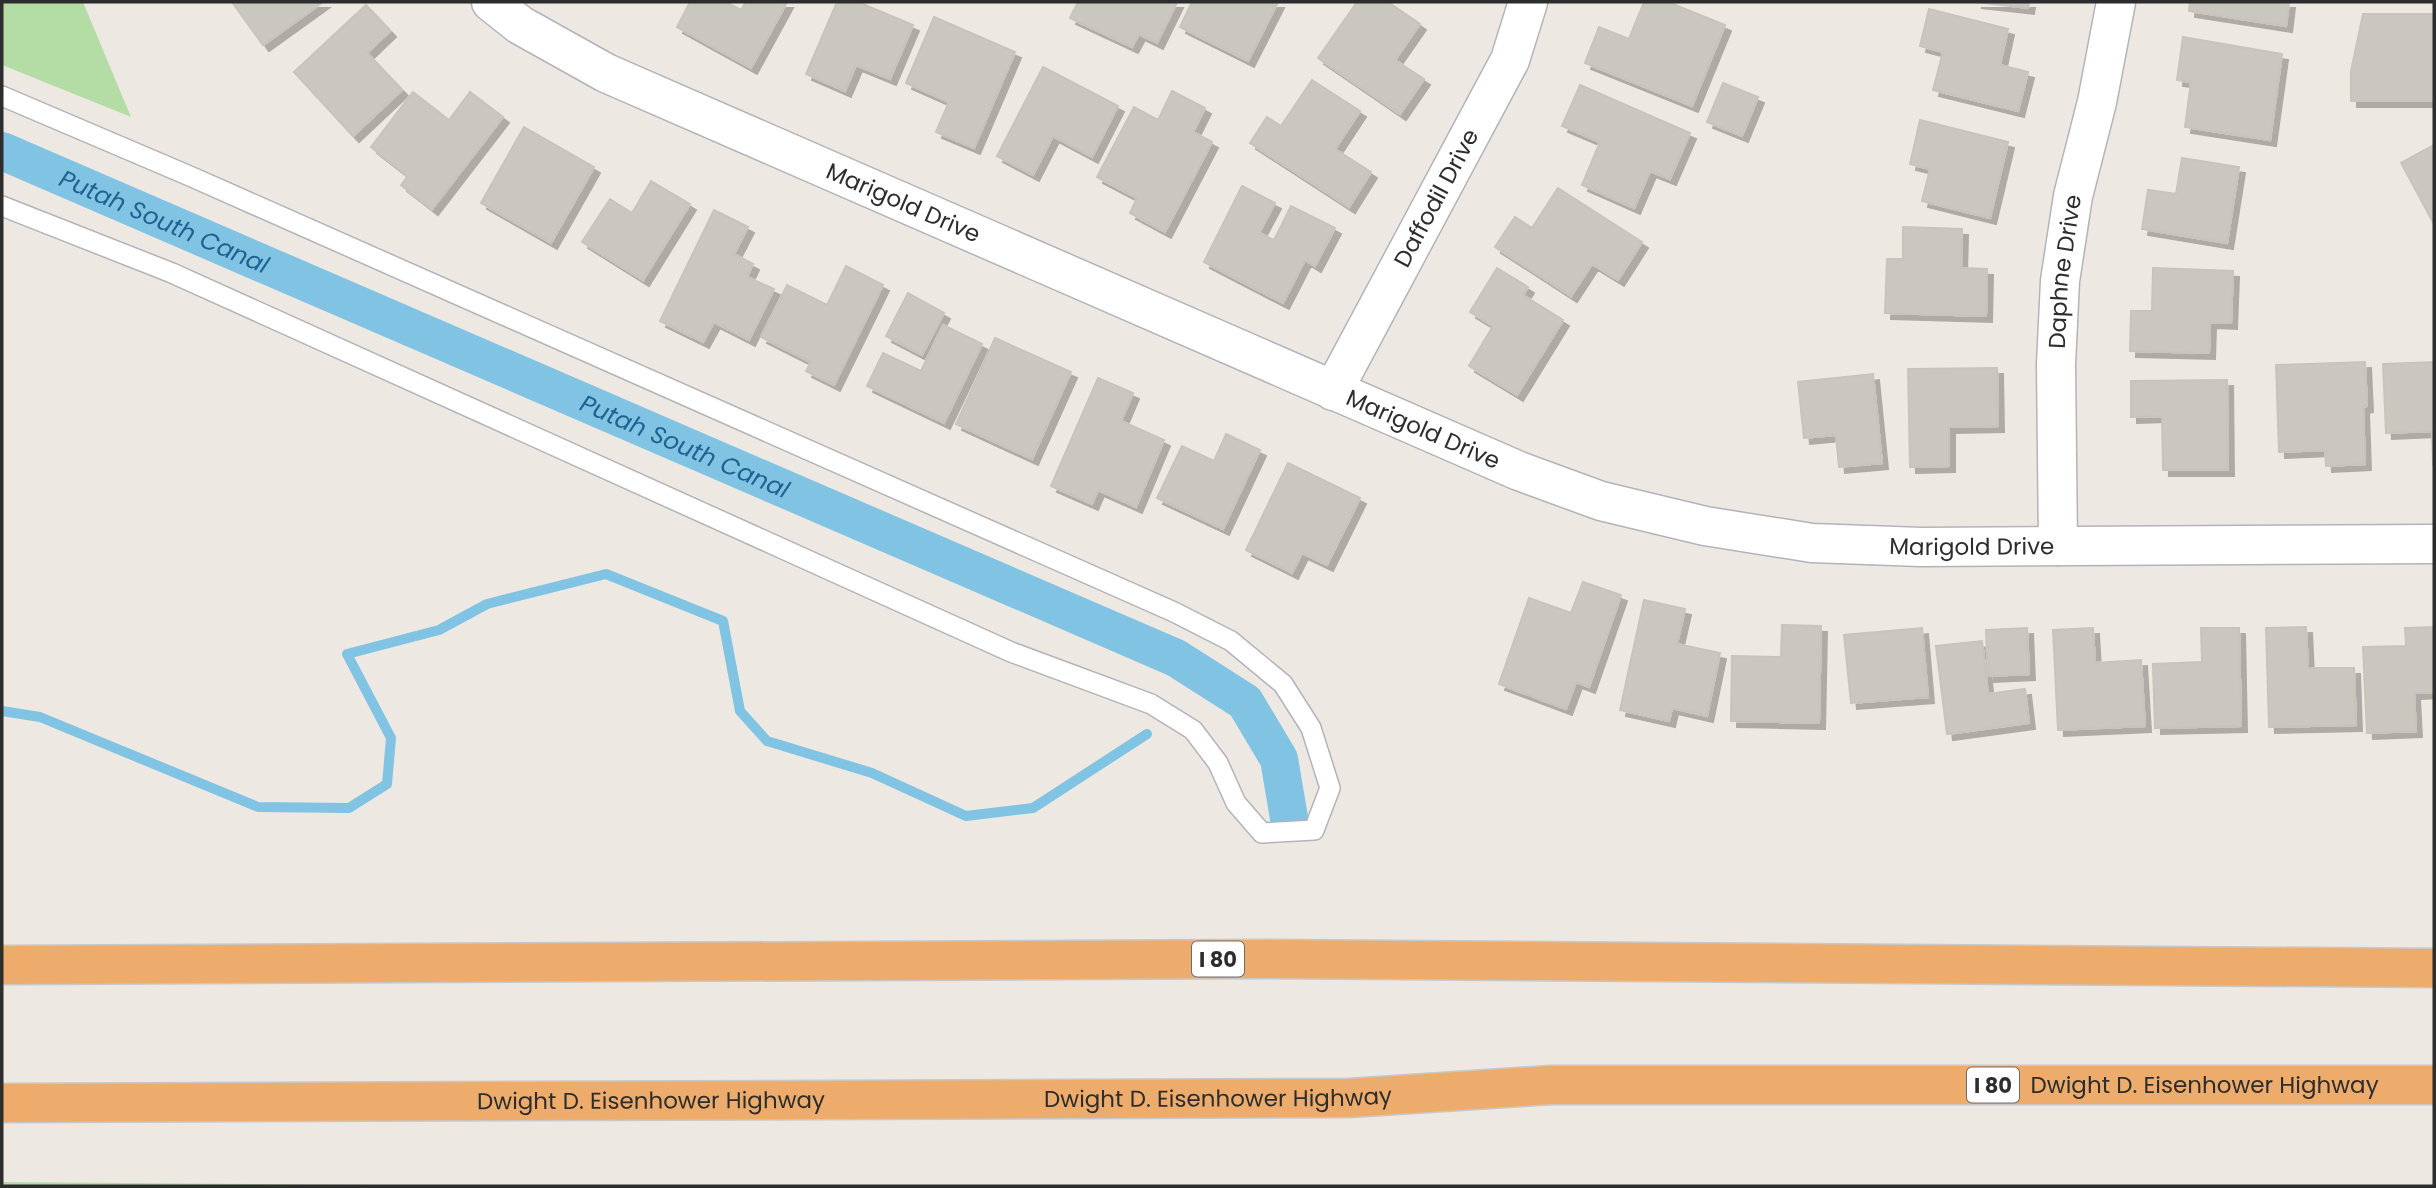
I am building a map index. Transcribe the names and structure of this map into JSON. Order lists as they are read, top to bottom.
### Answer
{
  "streets": {
    "highway": ["I 80", "Dwight D. Eisenhower Highway"],
    "street": ["Daffodil Drive", "Marigold Drive", "Daphne Drive"]
  },
  "crossings": [
    ["Daffodil Drive", "Marigold Drive"],
    ["Marigold Drive", "Daphne Drive"]
  ],
  "water": ["Putah South Canal"]
}
